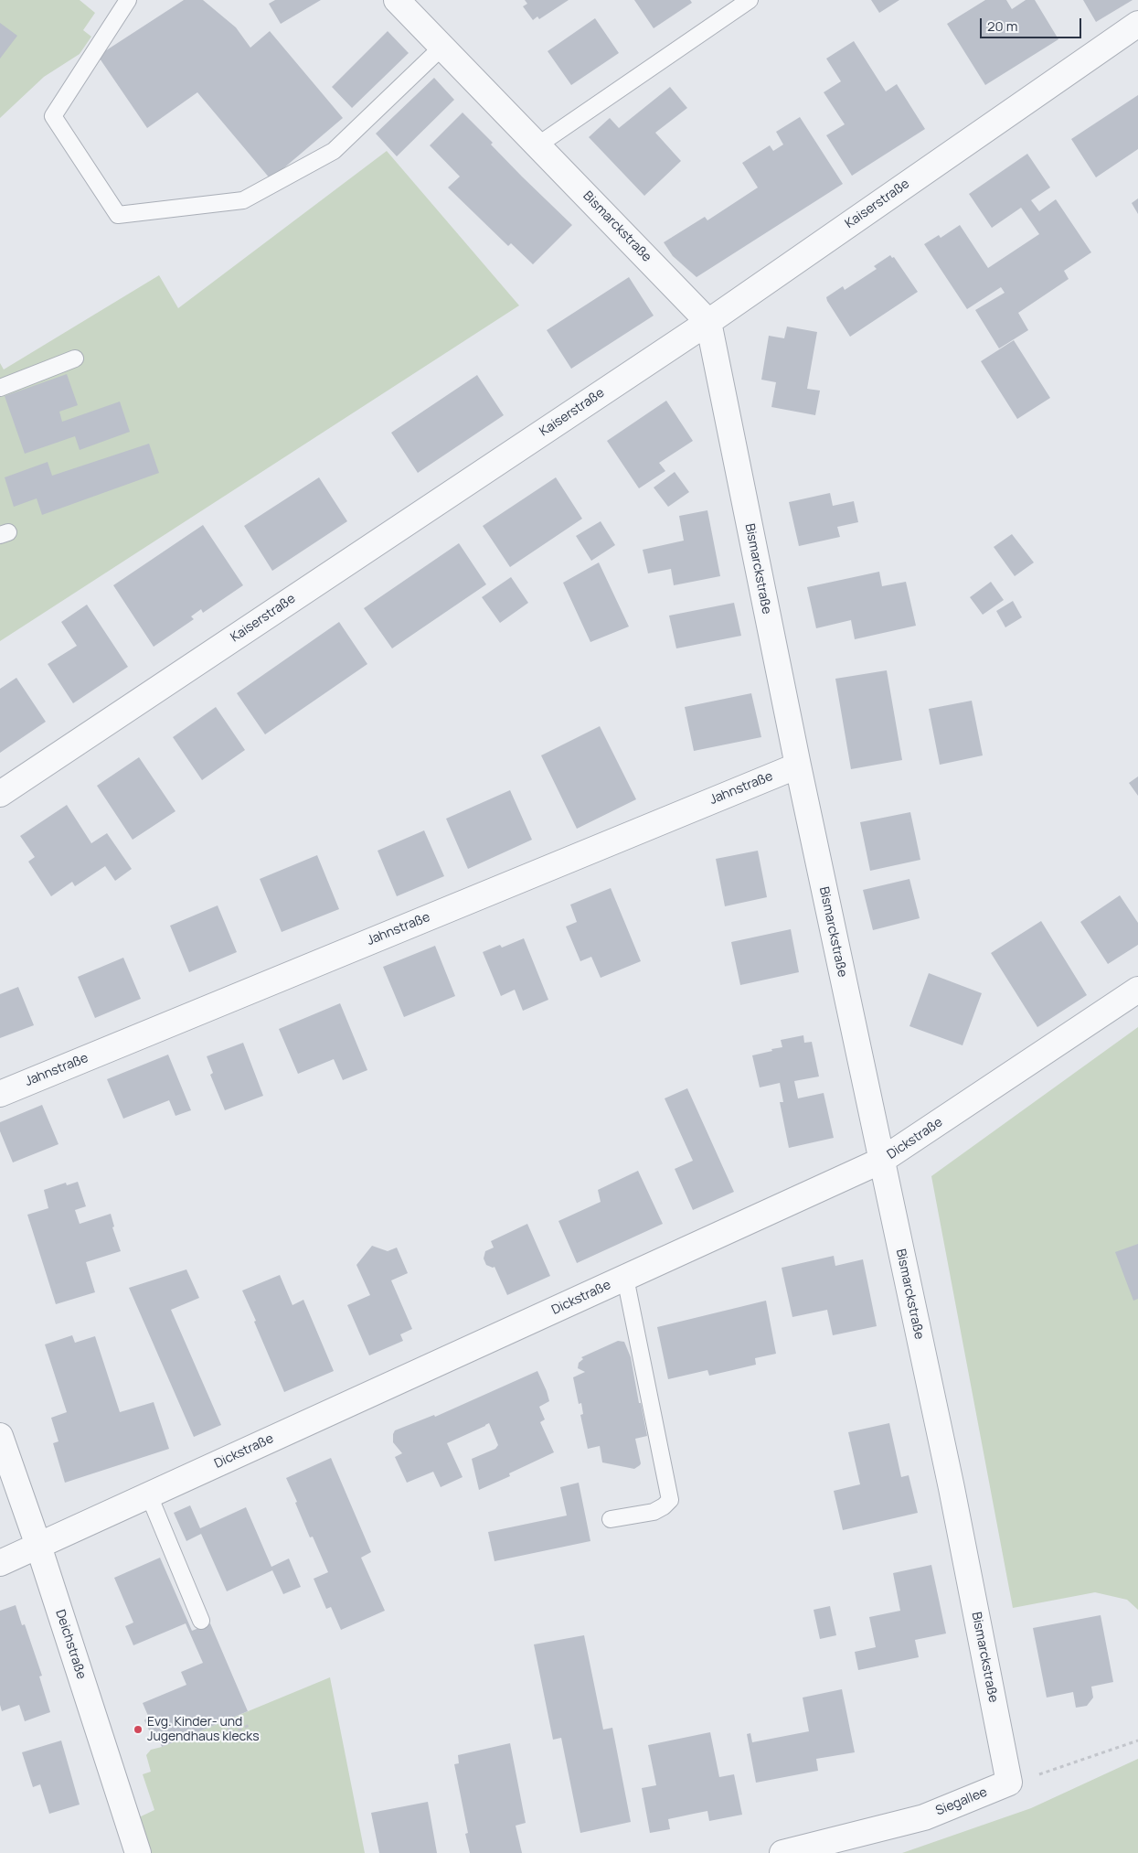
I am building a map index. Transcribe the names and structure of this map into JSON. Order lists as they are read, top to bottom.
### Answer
{
  "streets": {
    "street": [
      "Kaiserstraße",
      "Bismarckstraße",
      "Jahnstraße",
      "Dickstraße",
      "Deichstraße",
      "Siegallee"
    ]
  },
  "crossings": [
    ["Kaiserstraße", "Bismarckstraße"],
    ["Bismarckstraße", "Jahnstraße"],
    ["Bismarckstraße", "Dickstraße"],
    ["Bismarckstraße", "Siegallee"],
    ["Dickstraße", "Deichstraße"]
  ],
  "places": ["Evg. Kinder- und Jugendhaus klecks"],
  "scale_bar": "20 m"
}
